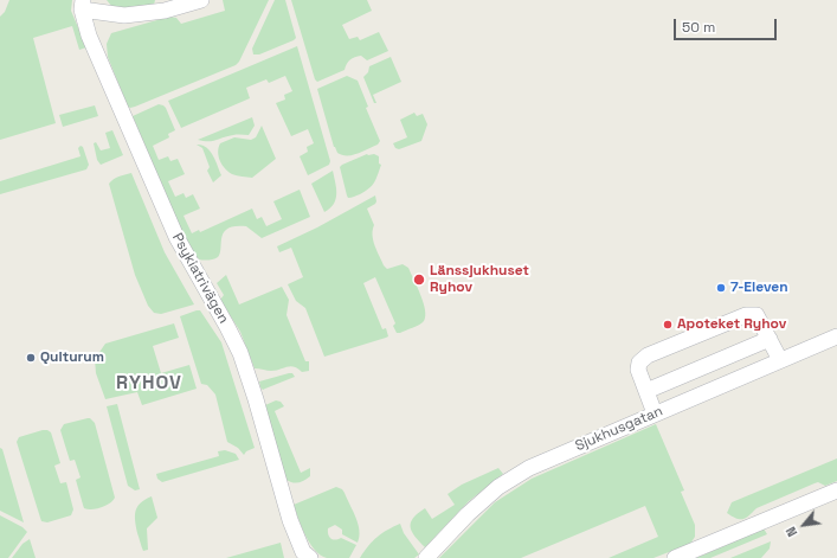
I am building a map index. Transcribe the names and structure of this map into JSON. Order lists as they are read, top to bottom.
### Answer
{
  "streets": {
    "street": ["Psykiatrivägen", "Sjukhusgatan"]
  },
  "districts": ["RYHOV"],
  "places": [
    "Länssjukhuset Ryhov",
    "7-Eleven",
    "Apoteket Ryhov",
    "Qulturum"
  ],
  "scale_bar": "50 m",
  "north": "bottom left"
}
